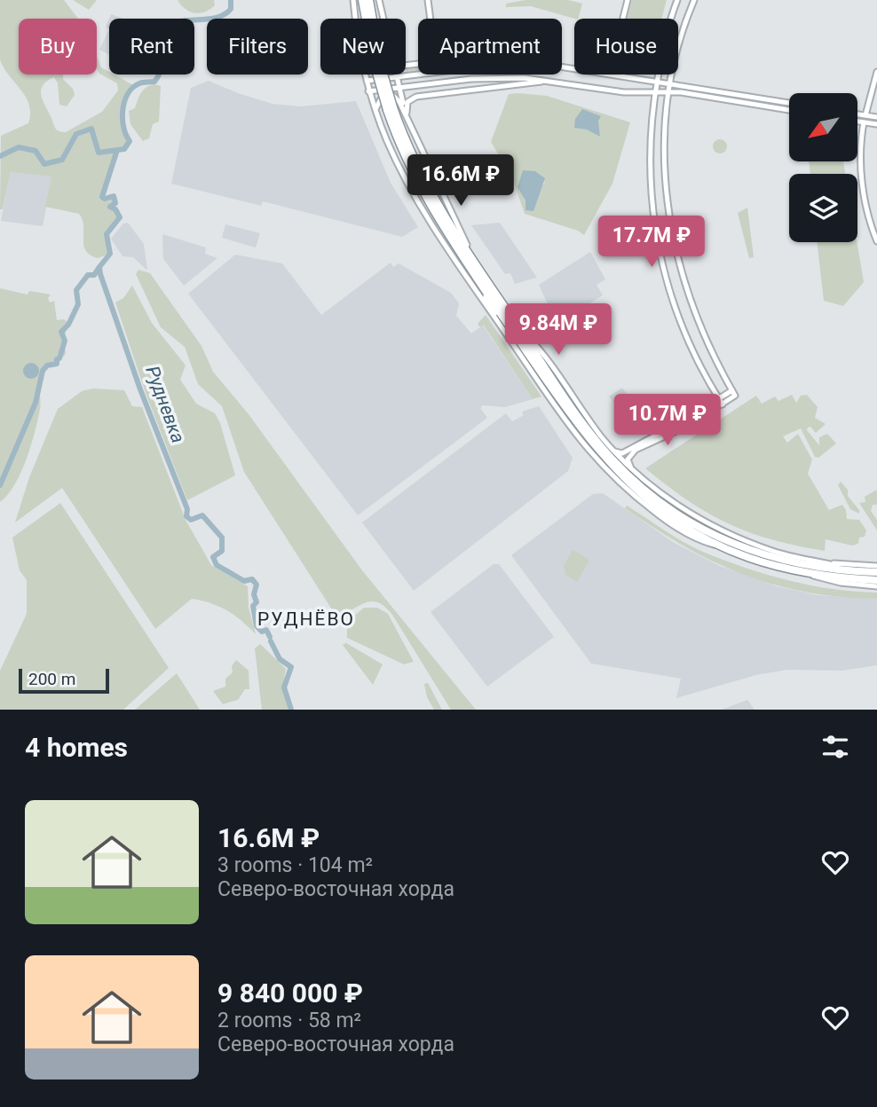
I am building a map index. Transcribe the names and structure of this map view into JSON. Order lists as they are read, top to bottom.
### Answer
{
  "districts": ["РУДНЁВО"],
  "water": ["Рудневка"],
  "scale_bar": "200 m",
  "north": "bottom left",
  "page": {
    "chip": [
      "Buy",
      "Rent",
      "Filters",
      "New",
      "Apartment",
      "House"
    ],
    "price": [
      "16.6M ₽",
      "17.7M ₽",
      "9.84M ₽",
      "10.7M ₽"
    ],
    "scale": "200 m",
    "heading": "4 homes",
    "list": [
      {
        "name": "16.6M ₽",
        "note": "3 rooms · 104 m² · Северо-восточная хорда"
      },
      {
        "name": "9 840 000 ₽",
        "note": "2 rooms · 58 m² · Северо-восточная хорда"
      }
    ]
  }
}
